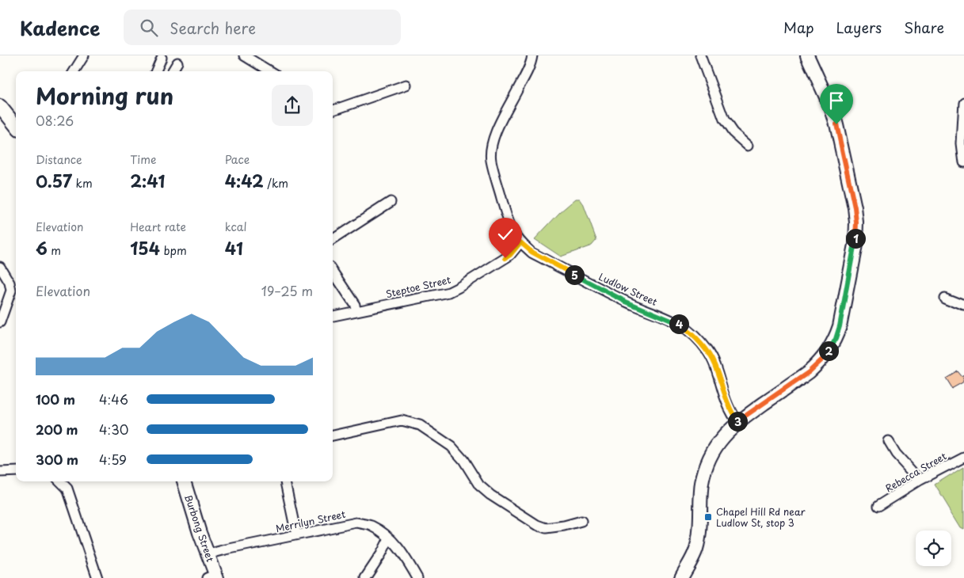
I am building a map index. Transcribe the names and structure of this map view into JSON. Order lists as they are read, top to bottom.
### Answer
{
  "streets": {
    "main road": ["Burbong Street"],
    "street": [
      "Steptoe Street",
      "Ludlow Street",
      "Rebecca Street",
      "Merrilyn Street"
    ]
  },
  "crossings": [
    ["Steptoe Street", "Ludlow Street"],
    ["Merrilyn Street", "Burbong Street"]
  ],
  "places": {
    "transit": ["Chapel Hill Rd near Ludlow St, stop 3"]
  },
  "page": {
    "header": "Kadence",
    "search": "Search here",
    "nav": ["Map", "Layers", "Share"],
    "heading": ["Morning run", "08:26"],
    "stats": [
      ["Distance", "0.57 km"],
      ["Time", "2:41"],
      ["Pace", "4:42 /km"],
      ["Elevation", "6 m"],
      ["Heart rate", "154 bpm"],
      ["kcal", "41"]
    ],
    "pins": [
      "1",
      "5",
      "4",
      "2",
      "3"
    ],
    "chart": ["Elevation", "19–25 m"],
    "list": [
      {
        "name": "100 m",
        "note": "4:46"
      },
      {
        "name": "200 m",
        "note": "4:30"
      },
      {
        "name": "300 m",
        "note": "4:59"
      }
    ]
  }
}
